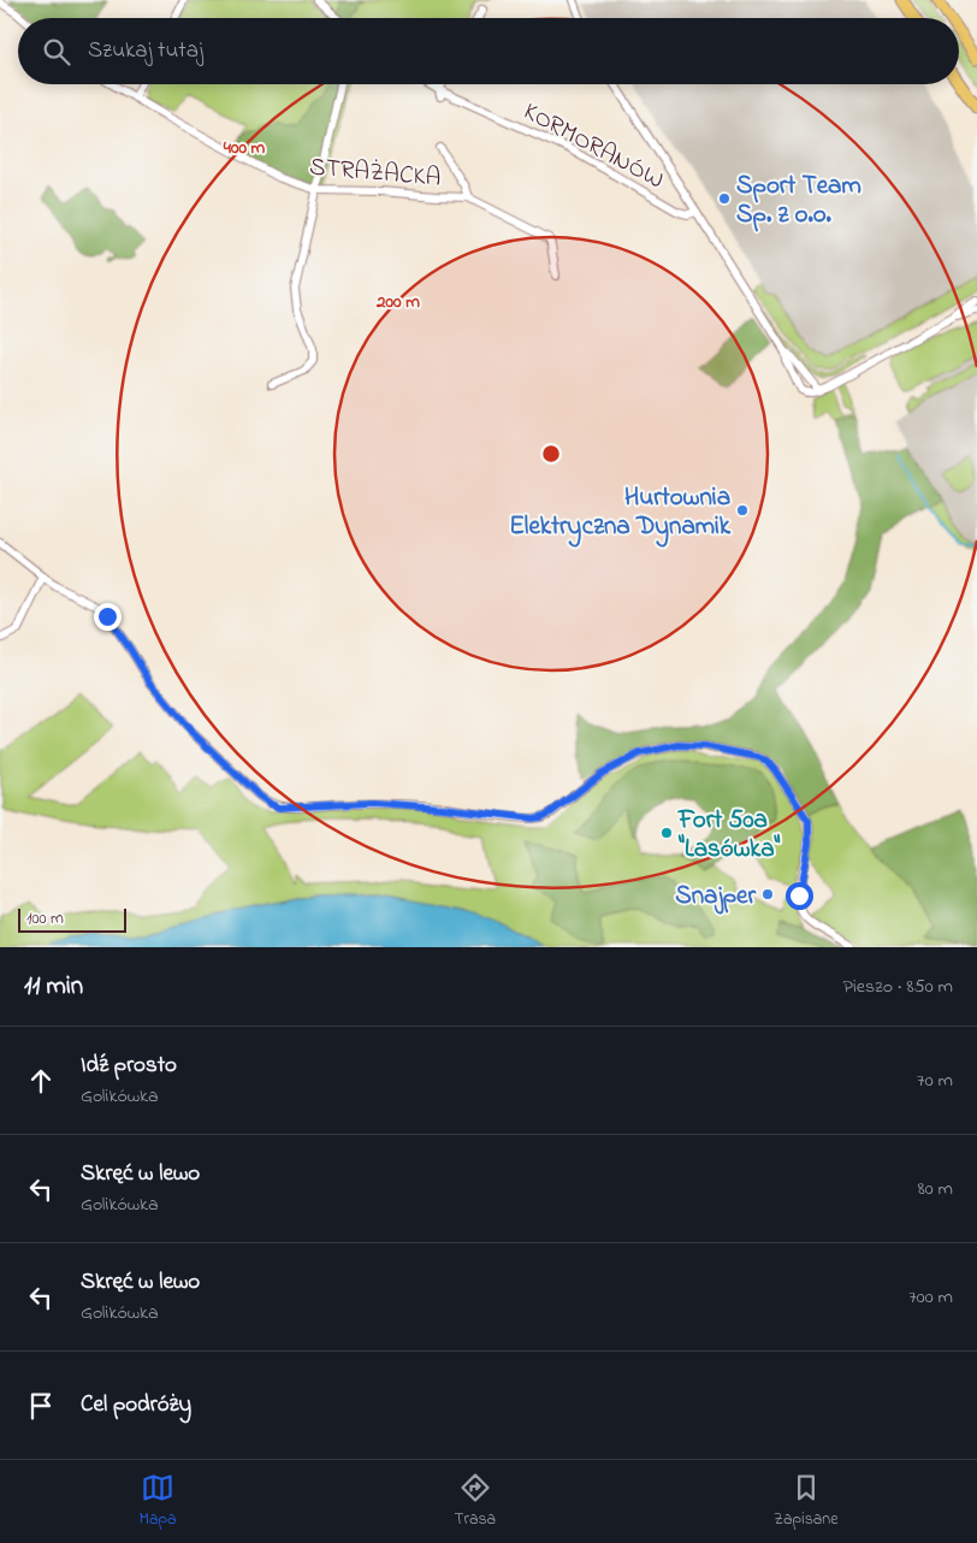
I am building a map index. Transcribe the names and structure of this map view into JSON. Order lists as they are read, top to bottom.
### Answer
{
  "streets": {
    "street": ["KORMORANÓW", "STRAŻACKA"]
  },
  "places": [
    "Sport Team Sp. z o.o.",
    "Hurtownia Elektryczna Dynamik",
    "Fort 50a \"Lasówka\"",
    "Snajper"
  ],
  "scale_bar": "100 m",
  "page": {
    "search": "Szukaj tutaj",
    "scale": "100 m",
    "heading": ["11 min", "Pieszo · 850 m"],
    "list": [
      ["Idź prosto", "Golikówka", "70 m"],
      ["Skręć w lewo", "Golikówka", "80 m"],
      ["Skręć w lewo", "Golikówka", "700 m"],
      "Cel podróży"
    ],
    "nav": ["Mapa", "Trasa", "Zapisane"]
  },
  "rings": ["400 m", "200 m"]
}
